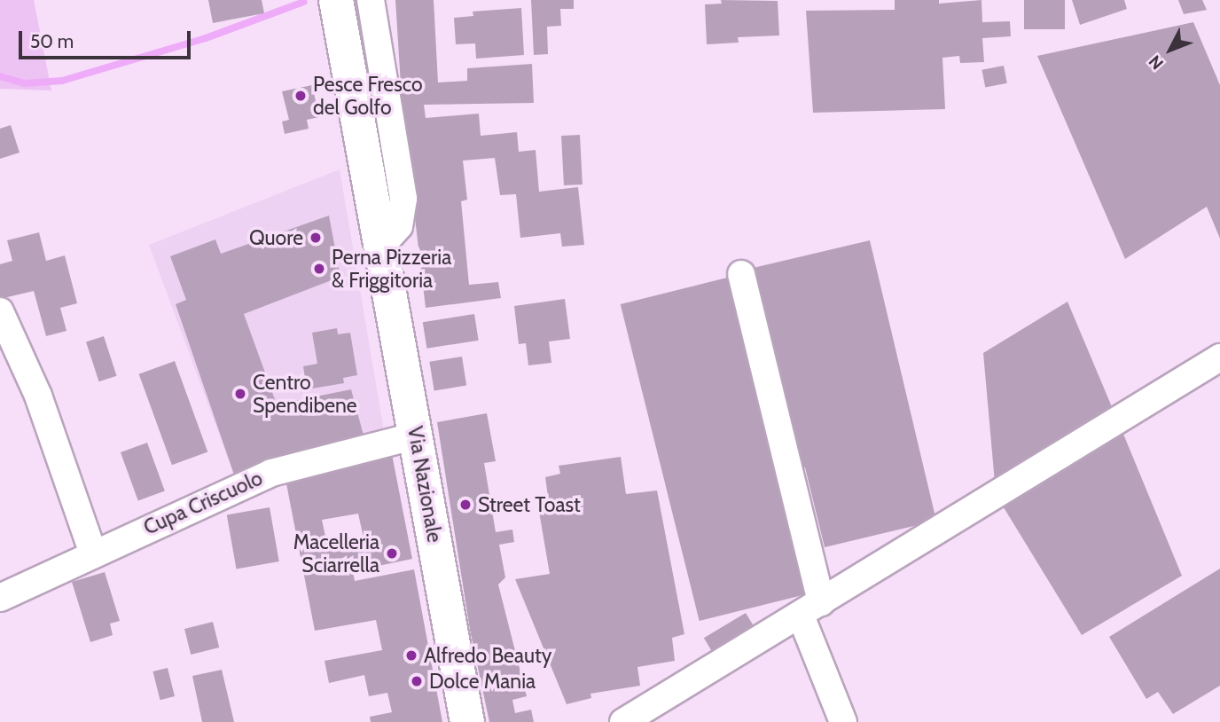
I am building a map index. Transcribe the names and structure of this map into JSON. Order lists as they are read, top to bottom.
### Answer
{
  "streets": {
    "main road": ["Via Nazionale"],
    "street": ["Cupa Criscuolo"]
  },
  "crossings": [
    ["Via Nazionale", "Cupa Criscuolo"]
  ],
  "places": [
    "Pesce Fresco del Golfo",
    "Quore",
    "Perna Pizzeria & Friggitoria",
    "Centro Spendibene",
    "Street Toast",
    "Macelleria Sciarrella",
    "Alfredo Beauty",
    "Dolce Mania"
  ],
  "scale_bar": "50 m",
  "north": "bottom left"
}
